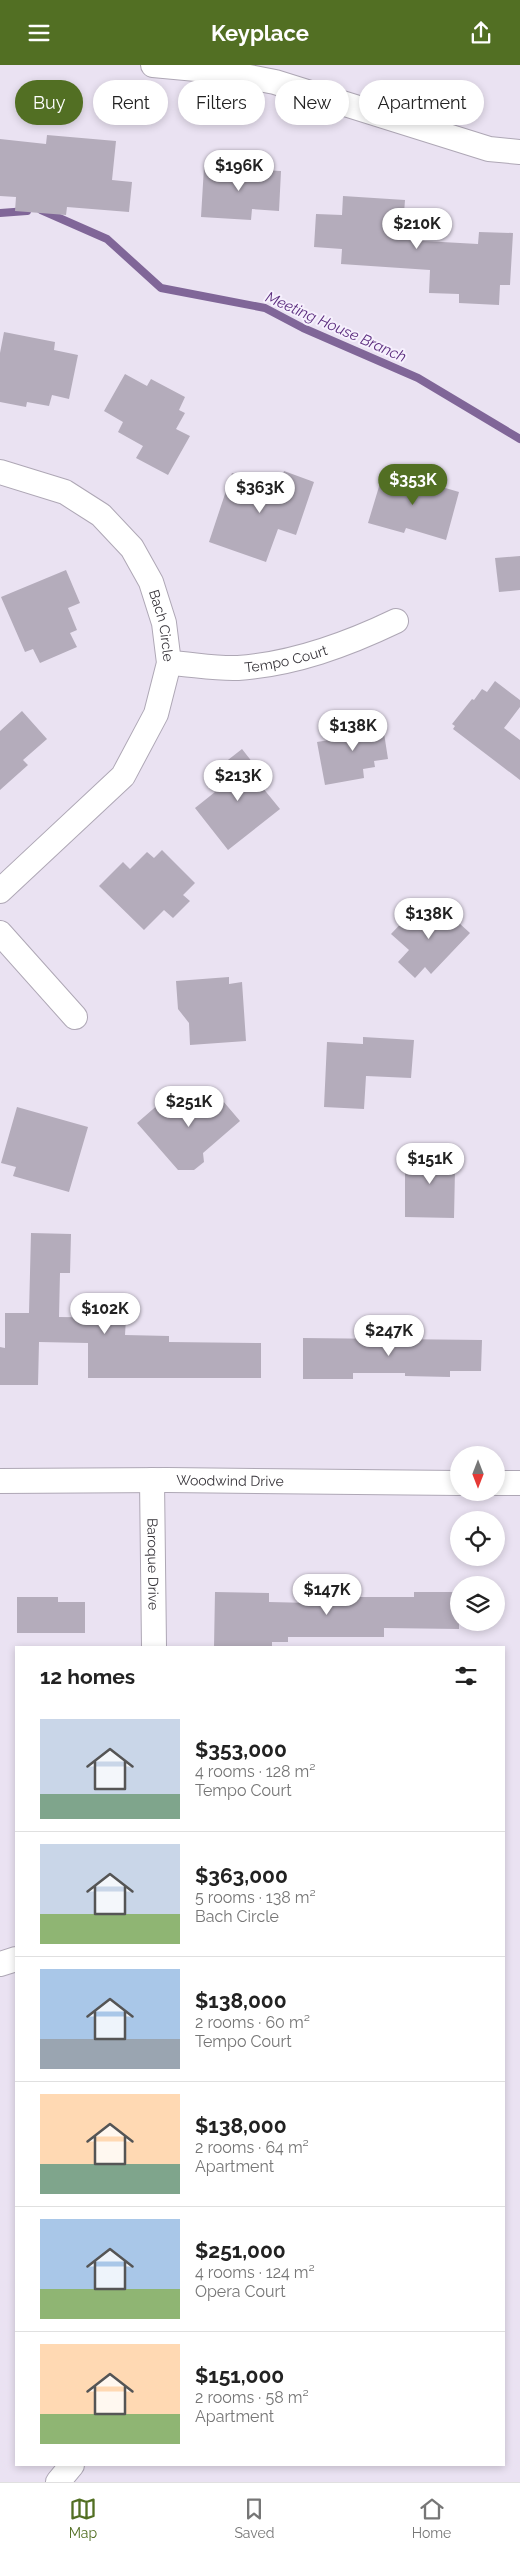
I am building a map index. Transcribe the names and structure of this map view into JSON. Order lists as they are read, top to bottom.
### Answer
{
  "streets": {
    "street": [
      "Bach Circle",
      "Tempo Court",
      "Woodwind Drive",
      "Baroque Drive"
    ]
  },
  "crossings": [
    ["Bach Circle", "Tempo Court"],
    ["Woodwind Drive", "Baroque Drive"]
  ],
  "water": ["Meeting House Branch"],
  "north": "bottom",
  "page": {
    "header": "Keyplace",
    "chip": [
      "Buy",
      "Rent",
      "Filters",
      "New",
      "Apartment"
    ],
    "price": [
      "$196K",
      "$210K",
      "$353K",
      "$363K",
      "$138K",
      "$213K",
      "$138K",
      "$251K",
      "$151K",
      "$102K",
      "$247K",
      "$147K"
    ],
    "heading": "12 homes",
    "list": [
      {
        "name": "$353,000",
        "note": "4 rooms · 128 m² · Tempo Court"
      },
      {
        "name": "$363,000",
        "note": "5 rooms · 138 m² · Bach Circle"
      },
      {
        "name": "$138,000",
        "note": "2 rooms · 60 m² · Tempo Court"
      },
      {
        "name": "$138,000",
        "note": "2 rooms · 64 m² · Apartment"
      },
      {
        "name": "$251,000",
        "note": "4 rooms · 124 m² · Opera Court"
      },
      {
        "name": "$151,000",
        "note": "2 rooms · 58 m² · Apartment"
      }
    ],
    "tabs": ["Map", "Saved", "Home"]
  }
}
